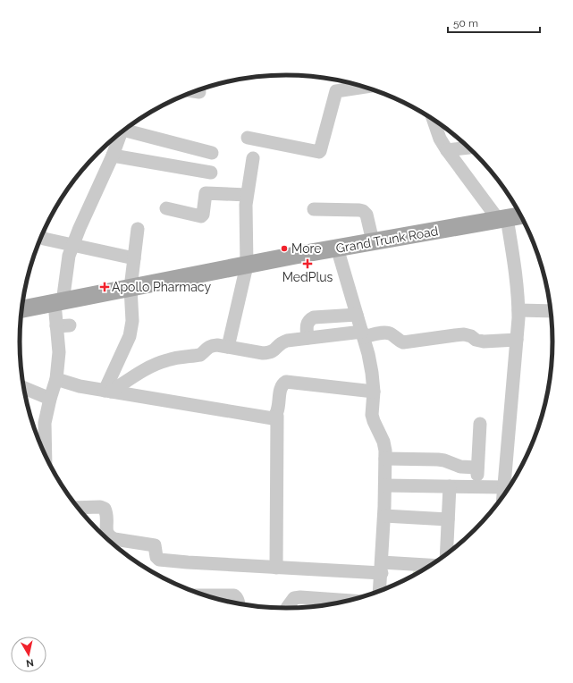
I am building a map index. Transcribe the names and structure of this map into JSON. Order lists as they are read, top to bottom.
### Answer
{
  "streets": {
    "main road": ["Grand Trunk Road"]
  },
  "places": {
    "other": ["More"],
    "health": ["MedPlus", "Apollo Pharmacy"]
  },
  "scale_bar": "50 m",
  "north": "bottom"
}
